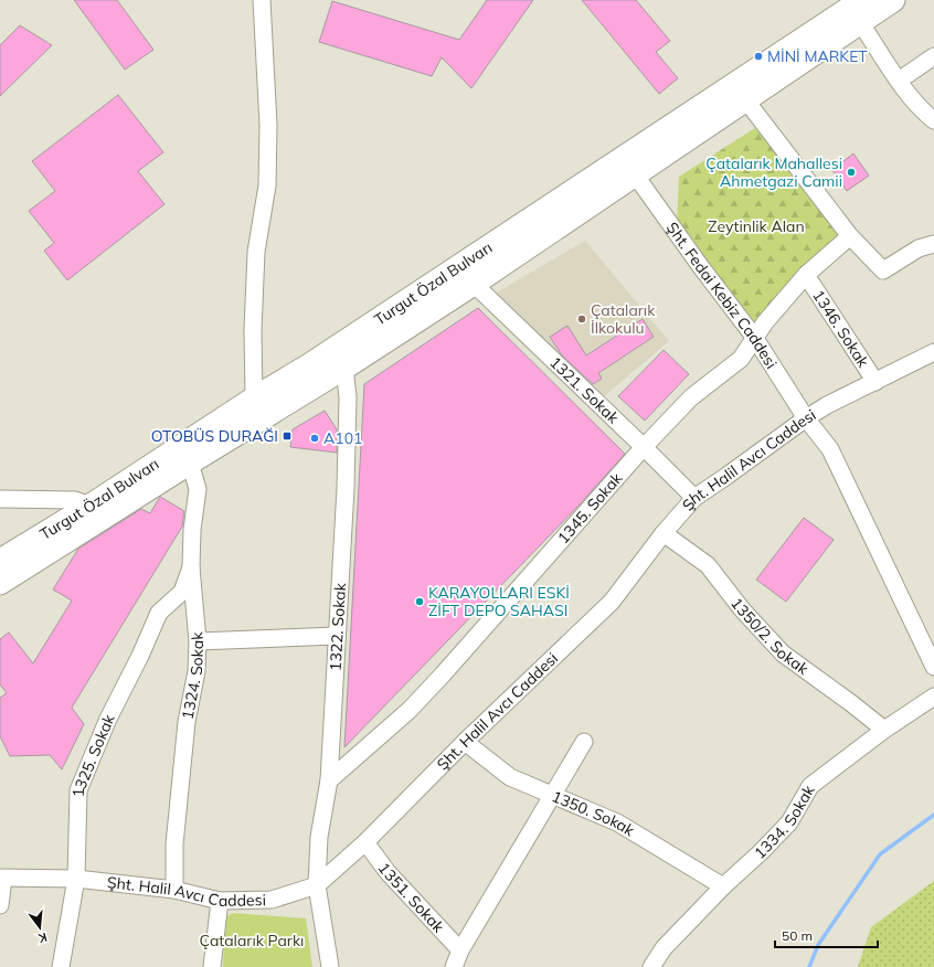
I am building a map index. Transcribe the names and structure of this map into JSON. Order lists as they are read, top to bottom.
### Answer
{
  "streets": {
    "main road": ["Turgut Özal Bulvarı"],
    "street": [
      "Şht. Fedai Kebiz Caddesi",
      "1346. Sokak",
      "1321. Sokak",
      "Şht. Halil Avcı Caddesi",
      "1345. Sokak",
      "1322. Sokak",
      "1350/2. Sokak",
      "1324. Sokak",
      "1325. Sokak",
      "1350. Sokak",
      "1334. Sokak",
      "1351. Sokak"
    ]
  },
  "crossings": [
    ["Turgut Özal Bulvarı", "Şht. Fedai Kebiz Caddesi"],
    ["Turgut Özal Bulvarı", "1321. Sokak"],
    ["Turgut Özal Bulvarı", "1322. Sokak"],
    ["Turgut Özal Bulvarı", "1324. Sokak"],
    ["Şht. Fedai Kebiz Caddesi", "Şht. Halil Avcı Caddesi"],
    ["Şht. Fedai Kebiz Caddesi", "1345. Sokak"],
    ["1346. Sokak", "Şht. Halil Avcı Caddesi"],
    ["1346. Sokak", "1345. Sokak"],
    ["1321. Sokak", "Şht. Halil Avcı Caddesi"],
    ["1321. Sokak", "1345. Sokak"],
    ["Şht. Halil Avcı Caddesi", "1322. Sokak"],
    ["Şht. Halil Avcı Caddesi", "1350/2. Sokak"],
    ["Şht. Halil Avcı Caddesi", "1324. Sokak"],
    ["Şht. Halil Avcı Caddesi", "1325. Sokak"],
    ["Şht. Halil Avcı Caddesi", "1350. Sokak"],
    ["Şht. Halil Avcı Caddesi", "1351. Sokak"],
    ["1345. Sokak", "1322. Sokak"],
    ["1350/2. Sokak", "1334. Sokak"],
    ["1324. Sokak", "1325. Sokak"],
    ["1350. Sokak", "1334. Sokak"]
  ],
  "parks": ["Zeytinlik Alan", "Çatalarık Parkı"],
  "places": {
    "other": [
      "MİNİ MARKET",
      "Çatalarık Mahallesi Ahmetgazi Camii",
      "Çatalarık İlkokulu",
      "A101",
      "KARAYOLLARI ESKİ ZİFT DEPO SAHASI"
    ],
    "transit": ["OTOBÜS DURAĞI"]
  },
  "scale_bar": "50 m",
  "north": "bottom"
}
